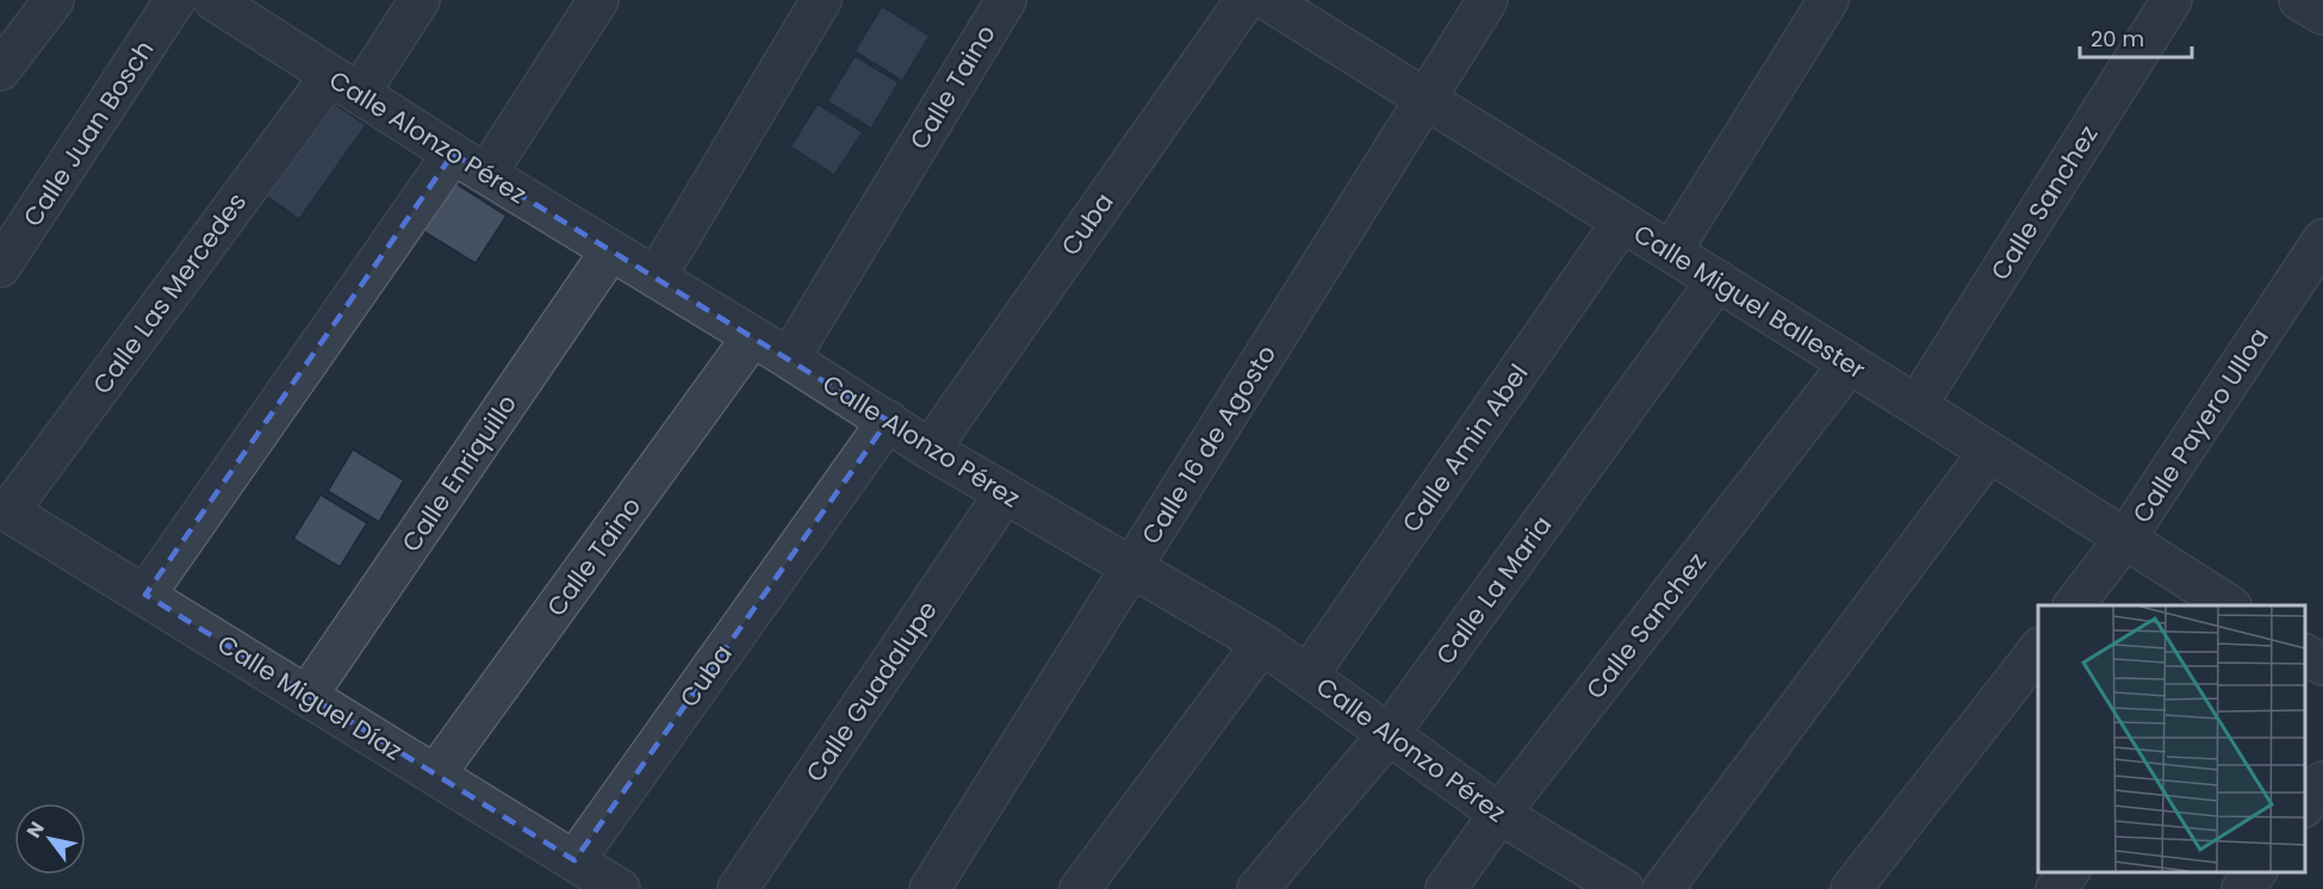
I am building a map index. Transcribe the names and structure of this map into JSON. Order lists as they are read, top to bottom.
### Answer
{
  "streets": {
    "street": [
      "Calle Taino",
      "Calle Juan Bosch",
      "Calle Alonzo Pérez",
      "Calle Sanchez",
      "Cuba",
      "Calle Las Mercedes",
      "Calle Miguel Ballester",
      "Calle Payero Ulloa",
      "Calle 16 de Agosto",
      "Calle Amin Abel",
      "Calle Enriquillo",
      "Calle La Maria",
      "Calle Guadalupe",
      "Calle Miguel Díaz"
    ]
  },
  "crossings": [
    ["Calle Taino", "Calle Alonzo Pérez"],
    ["Calle Taino", "Calle Miguel Díaz"],
    ["Calle Alonzo Pérez", "Calle Sanchez"],
    ["Calle Alonzo Pérez", "Cuba"],
    ["Calle Alonzo Pérez", "Calle Las Mercedes"],
    ["Calle Alonzo Pérez", "Calle 16 de Agosto"],
    ["Calle Alonzo Pérez", "Calle Amin Abel"],
    ["Calle Alonzo Pérez", "Calle Enriquillo"],
    ["Calle Alonzo Pérez", "Calle La Maria"],
    ["Calle Alonzo Pérez", "Calle Guadalupe"],
    ["Calle Sanchez", "Calle Miguel Ballester"],
    ["Cuba", "Calle Miguel Díaz"],
    ["Calle Las Mercedes", "Calle Miguel Díaz"],
    ["Calle Miguel Ballester", "Calle Payero Ulloa"],
    ["Calle Miguel Ballester", "Calle 16 de Agosto"],
    ["Calle Miguel Ballester", "Calle Amin Abel"],
    ["Calle Miguel Ballester", "Calle La Maria"],
    ["Calle Enriquillo", "Calle Miguel Díaz"]
  ],
  "scale_bar": "20 m",
  "north": "top left"
}
